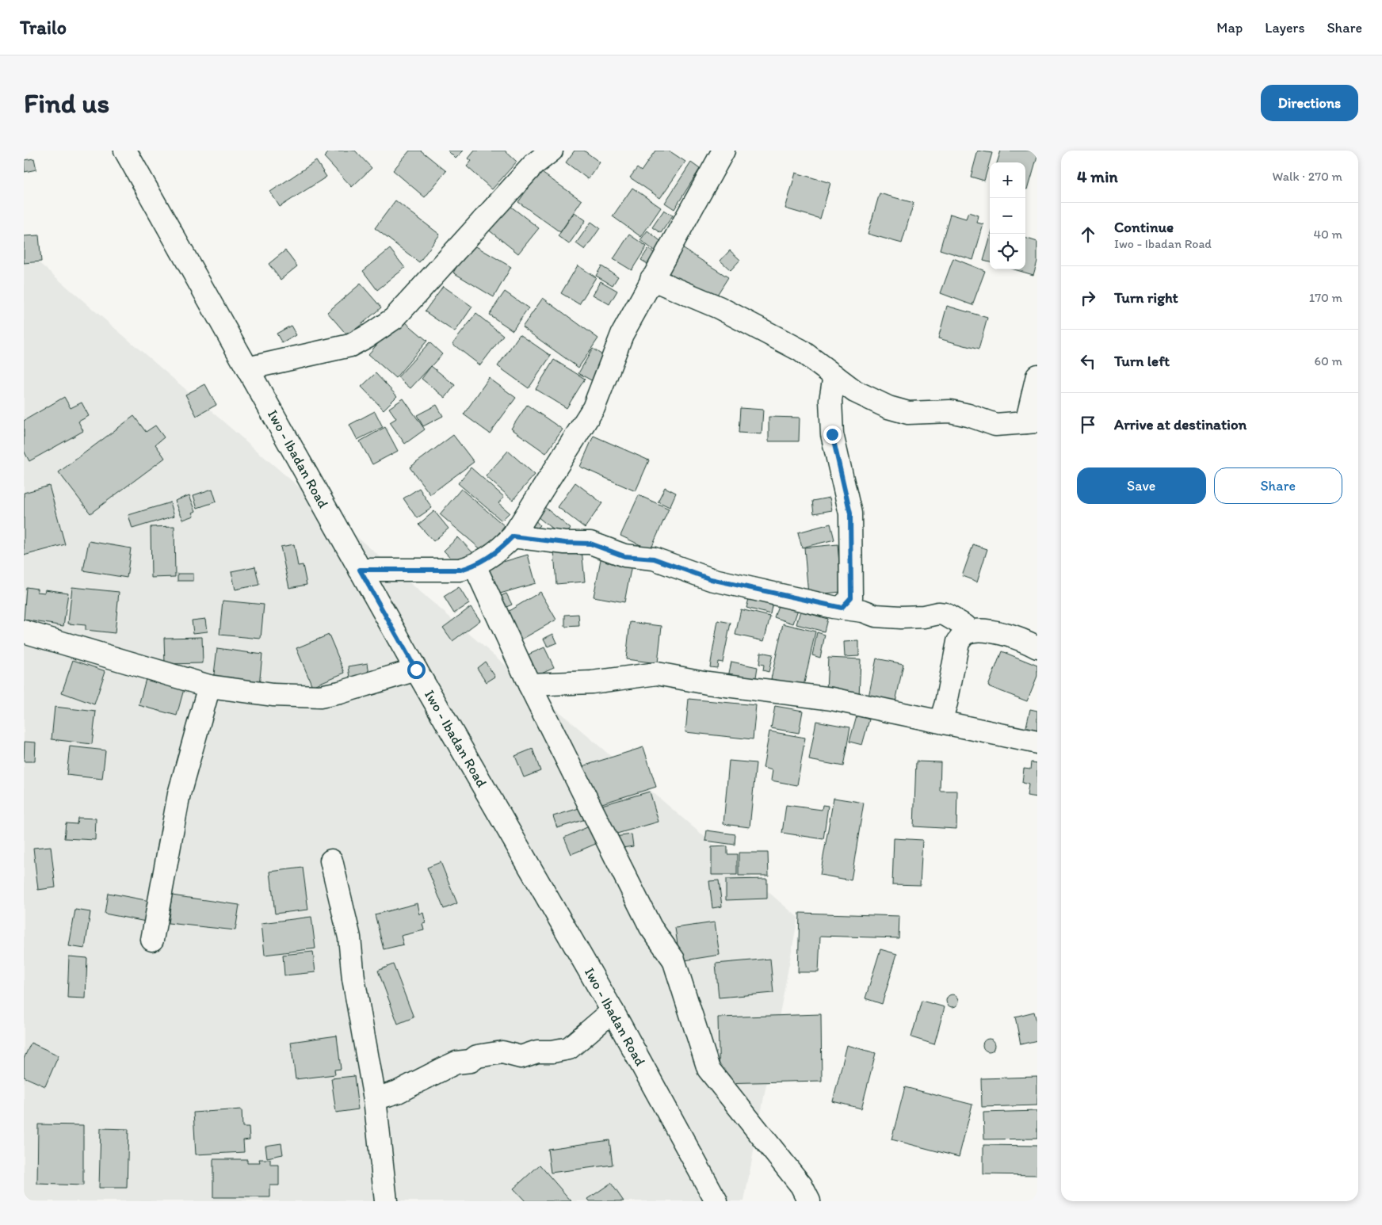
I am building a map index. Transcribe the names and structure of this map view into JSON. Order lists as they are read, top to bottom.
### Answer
{
  "streets": {
    "street": ["Iwo - Ibadan Road"]
  },
  "page": {
    "header": "Trailo",
    "nav": ["Map", "Layers", "Share"],
    "buttons": [
      "Directions",
      ["Save", "Share"]
    ],
    "title": "Find us",
    "heading": ["4 min", "Walk · 270 m"],
    "map_buttons": ["+", "−"],
    "list": [
      ["Continue", "Iwo - Ibadan Road", "40 m"],
      ["Turn right", "170 m"],
      ["Turn left", "60 m"],
      "Arrive at destination"
    ]
  }
}
